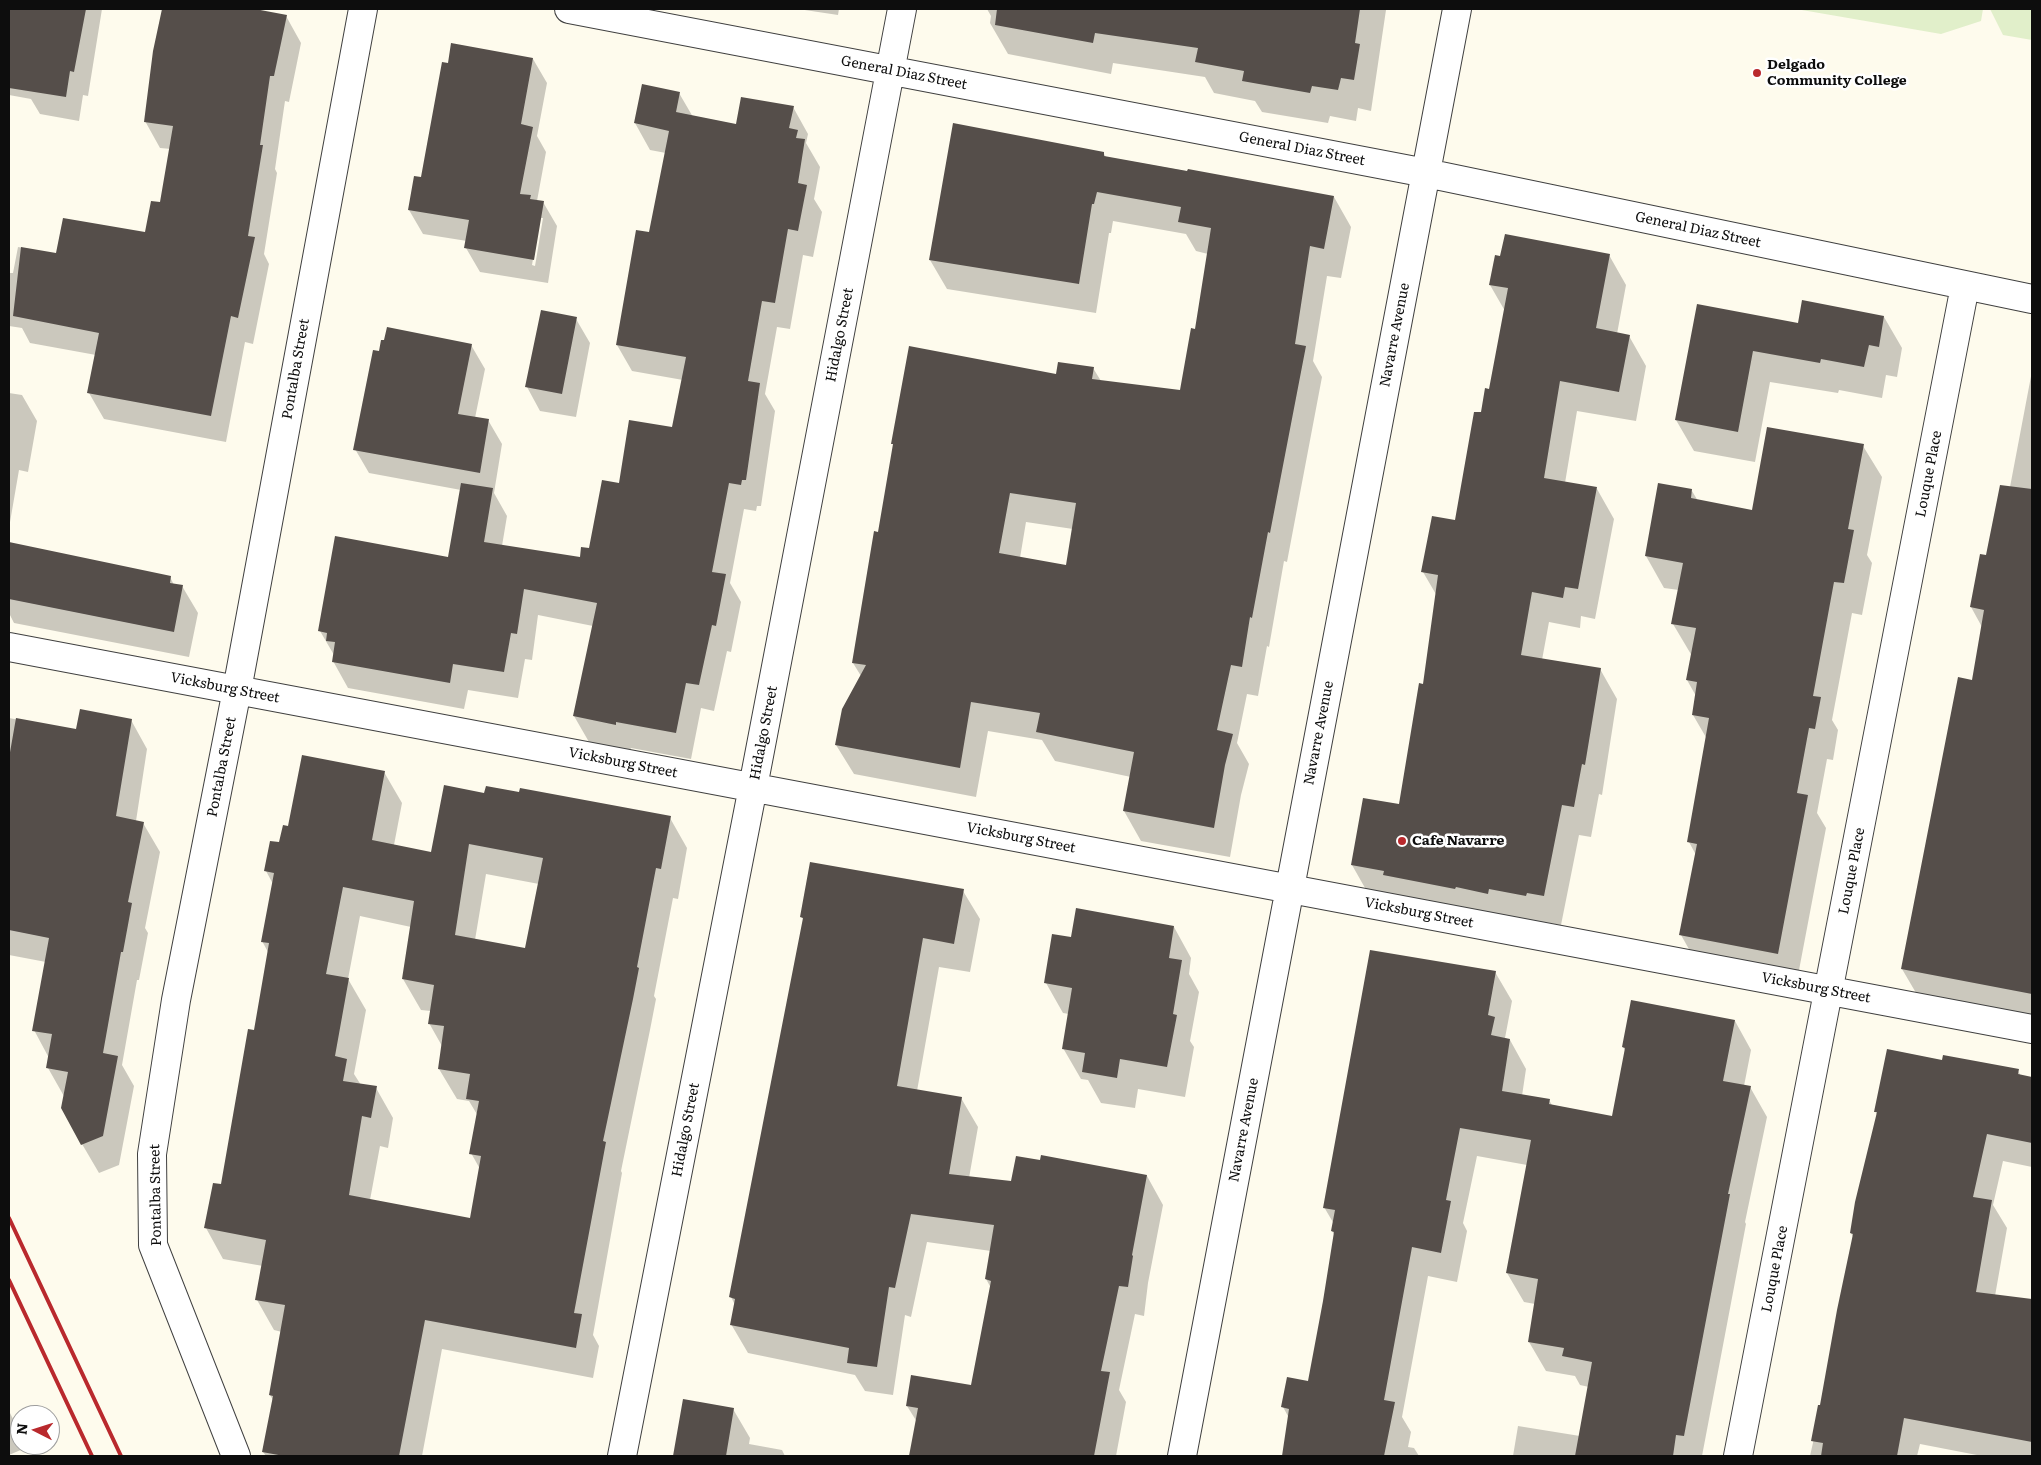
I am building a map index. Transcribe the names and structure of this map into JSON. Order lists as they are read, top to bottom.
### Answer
{
  "streets": {
    "street": [
      "General Diaz Street",
      "Hidalgo Street",
      "Navarre Avenue",
      "Pontalba Street",
      "Louque Place",
      "Vicksburg Street"
    ]
  },
  "crossings": [
    ["General Diaz Street", "Hidalgo Street"],
    ["General Diaz Street", "Navarre Avenue"],
    ["General Diaz Street", "Louque Place"],
    ["Hidalgo Street", "Vicksburg Street"],
    ["Navarre Avenue", "Vicksburg Street"],
    ["Pontalba Street", "Vicksburg Street"],
    ["Louque Place", "Vicksburg Street"]
  ],
  "places": ["Delgado Community College", "Cafe Navarre"],
  "north": "left"
}
